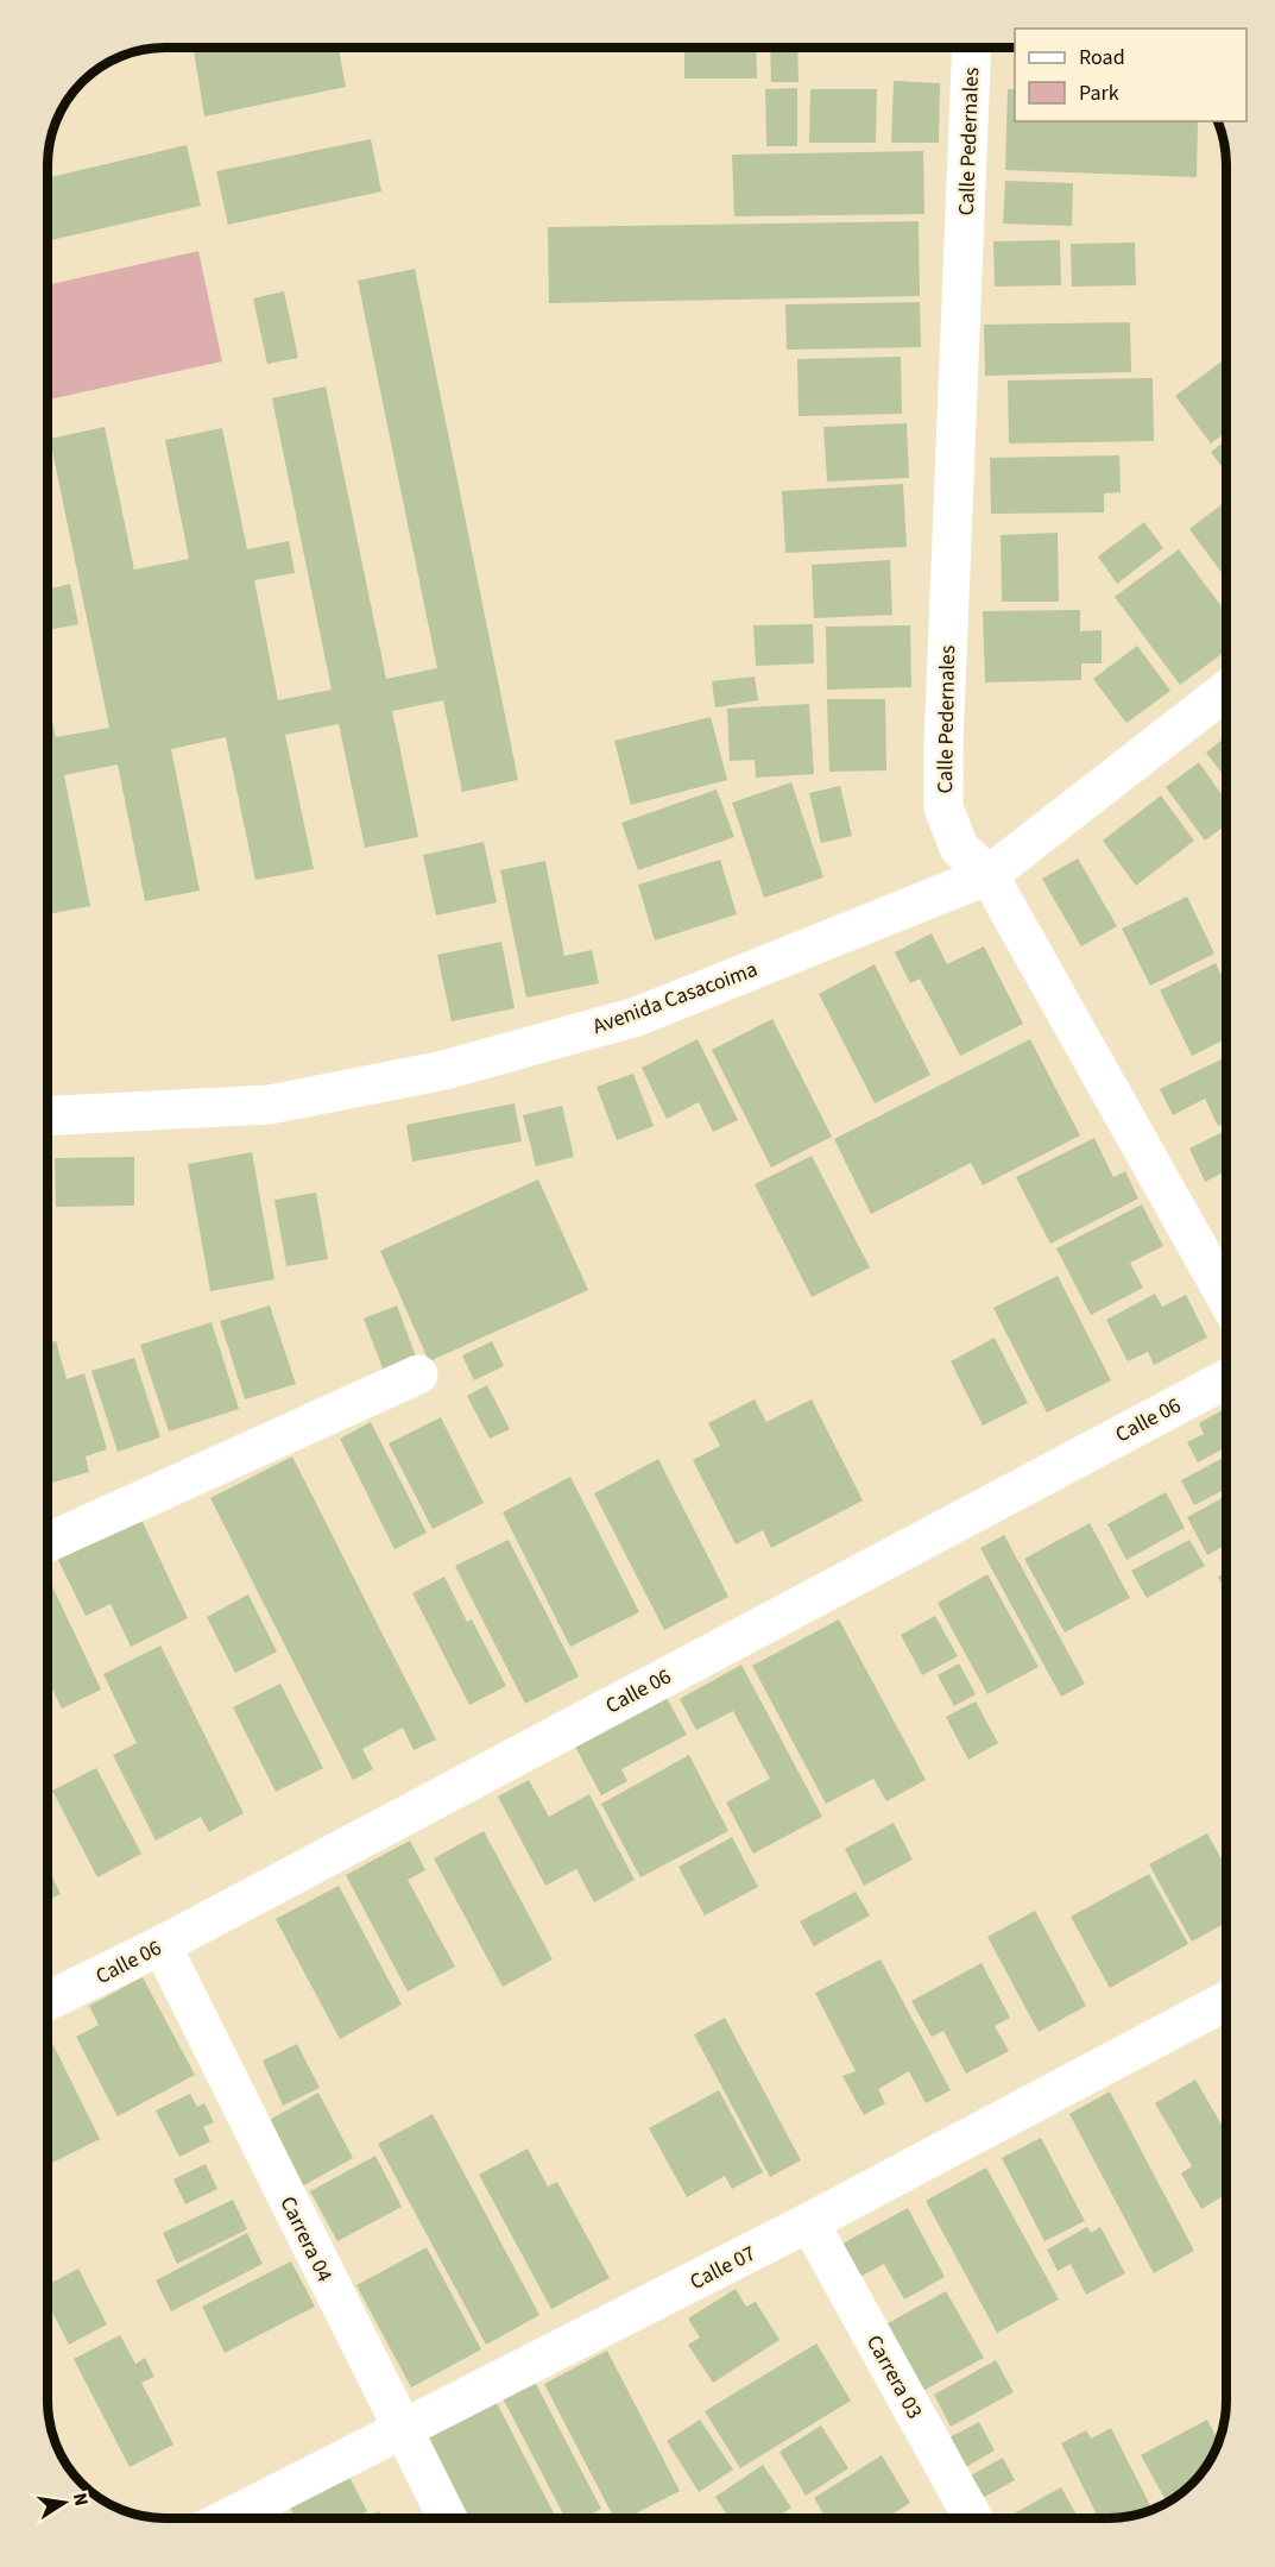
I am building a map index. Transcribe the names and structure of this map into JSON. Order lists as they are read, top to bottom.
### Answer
{
  "streets": {
    "street": [
      "Calle Pedernales",
      "Avenida Casacoima",
      "Calle 06",
      "Carrera 04",
      "Calle 07",
      "Carrera 03"
    ]
  },
  "crossings": [
    ["Calle Pedernales", "Avenida Casacoima"],
    ["Calle 06", "Carrera 04"],
    ["Carrera 04", "Calle 07"],
    ["Calle 07", "Carrera 03"]
  ],
  "legend": ["Road", "Park"],
  "north": "right"
}
